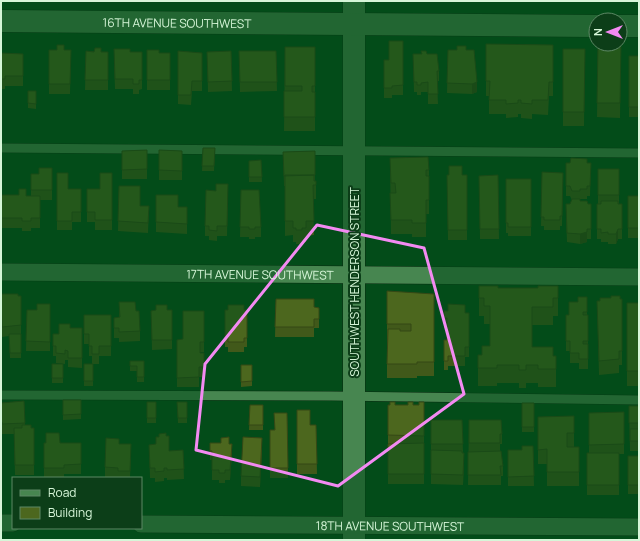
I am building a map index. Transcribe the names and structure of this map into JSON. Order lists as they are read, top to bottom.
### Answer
{
  "streets": {
    "street": [
      "16TH AVENUE SOUTHWEST",
      "17TH AVENUE SOUTHWEST",
      "SOUTHWEST HENDERSON STREET",
      "18TH AVENUE SOUTHWEST"
    ]
  },
  "crossings": [
    ["16TH AVENUE SOUTHWEST", "SOUTHWEST HENDERSON STREET"],
    ["17TH AVENUE SOUTHWEST", "SOUTHWEST HENDERSON STREET"],
    ["SOUTHWEST HENDERSON STREET", "18TH AVENUE SOUTHWEST"]
  ],
  "legend": ["Road", "Building"],
  "north": "left"
}
